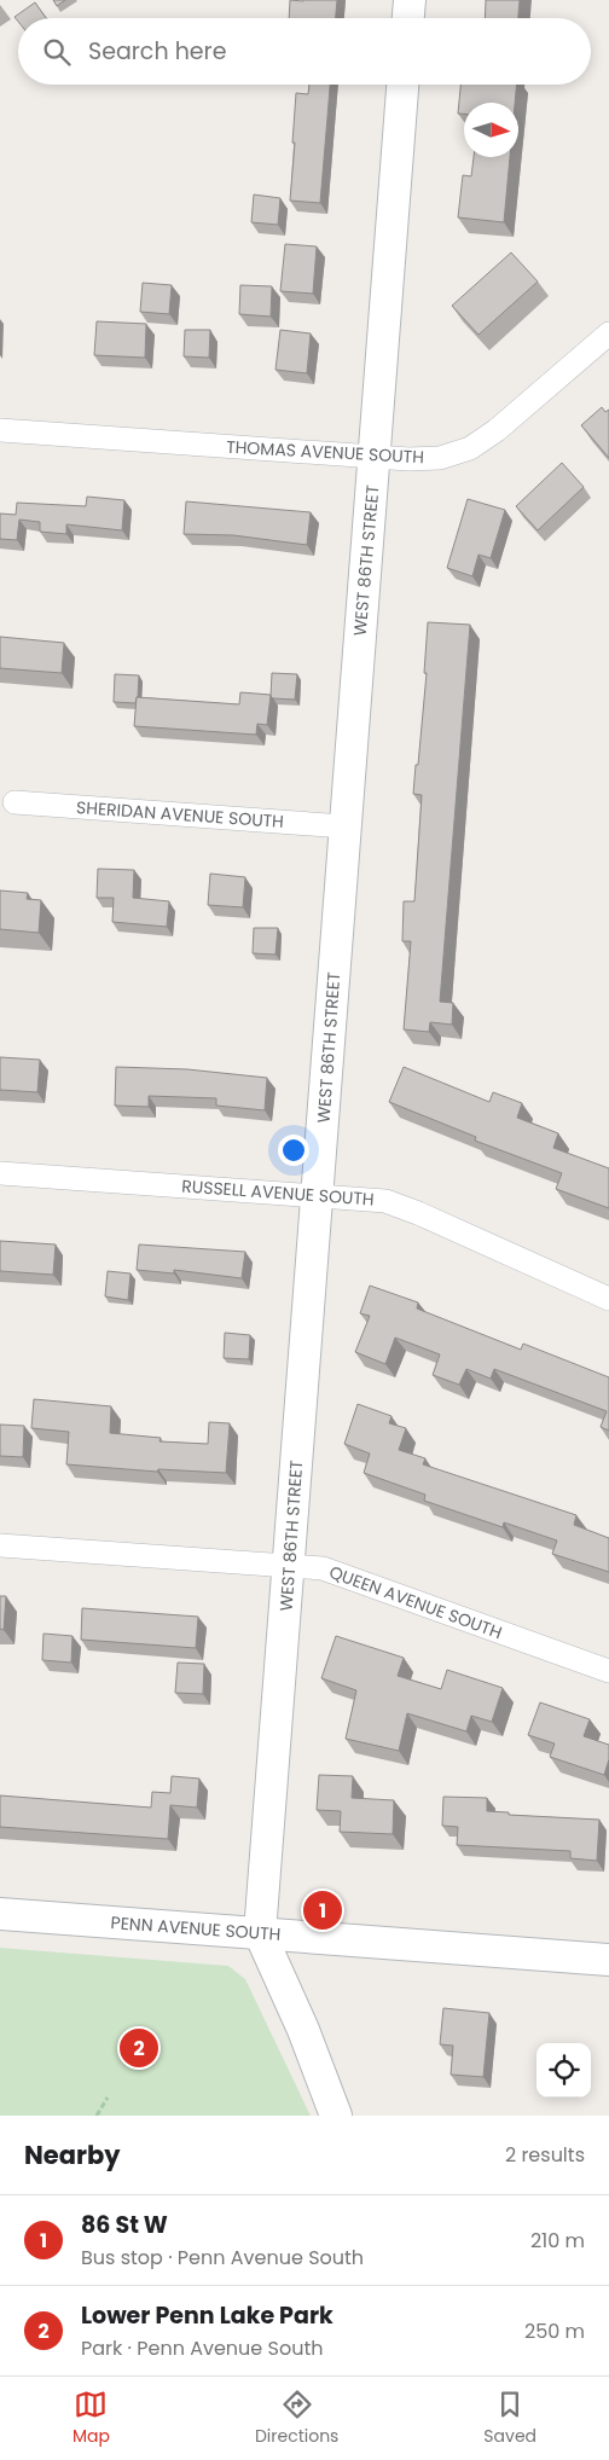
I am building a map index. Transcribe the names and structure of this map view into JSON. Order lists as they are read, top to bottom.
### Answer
{
  "streets": {
    "street": [
      "THOMAS AVENUE SOUTH",
      "WEST 86TH STREET",
      "SHERIDAN AVENUE SOUTH",
      "RUSSELL AVENUE SOUTH",
      "QUEEN AVENUE SOUTH",
      "PENN AVENUE SOUTH"
    ]
  },
  "crossings": [
    ["THOMAS AVENUE SOUTH", "WEST 86TH STREET"],
    ["WEST 86TH STREET", "SHERIDAN AVENUE SOUTH"],
    ["WEST 86TH STREET", "RUSSELL AVENUE SOUTH"],
    ["WEST 86TH STREET", "QUEEN AVENUE SOUTH"],
    ["WEST 86TH STREET", "PENN AVENUE SOUTH"]
  ],
  "north": "right",
  "page": {
    "search": "Search here",
    "pins": ["1", "2"],
    "heading": ["Nearby", "2 results"],
    "list": [
      {
        "mark": "1",
        "name": "86 St W",
        "note": "Bus stop · Penn Avenue South",
        "value": "210 m"
      },
      {
        "mark": "2",
        "name": "Lower Penn Lake Park",
        "note": "Park · Penn Avenue South",
        "value": "250 m"
      }
    ],
    "nav": ["Map", "Directions", "Saved"]
  }
}
